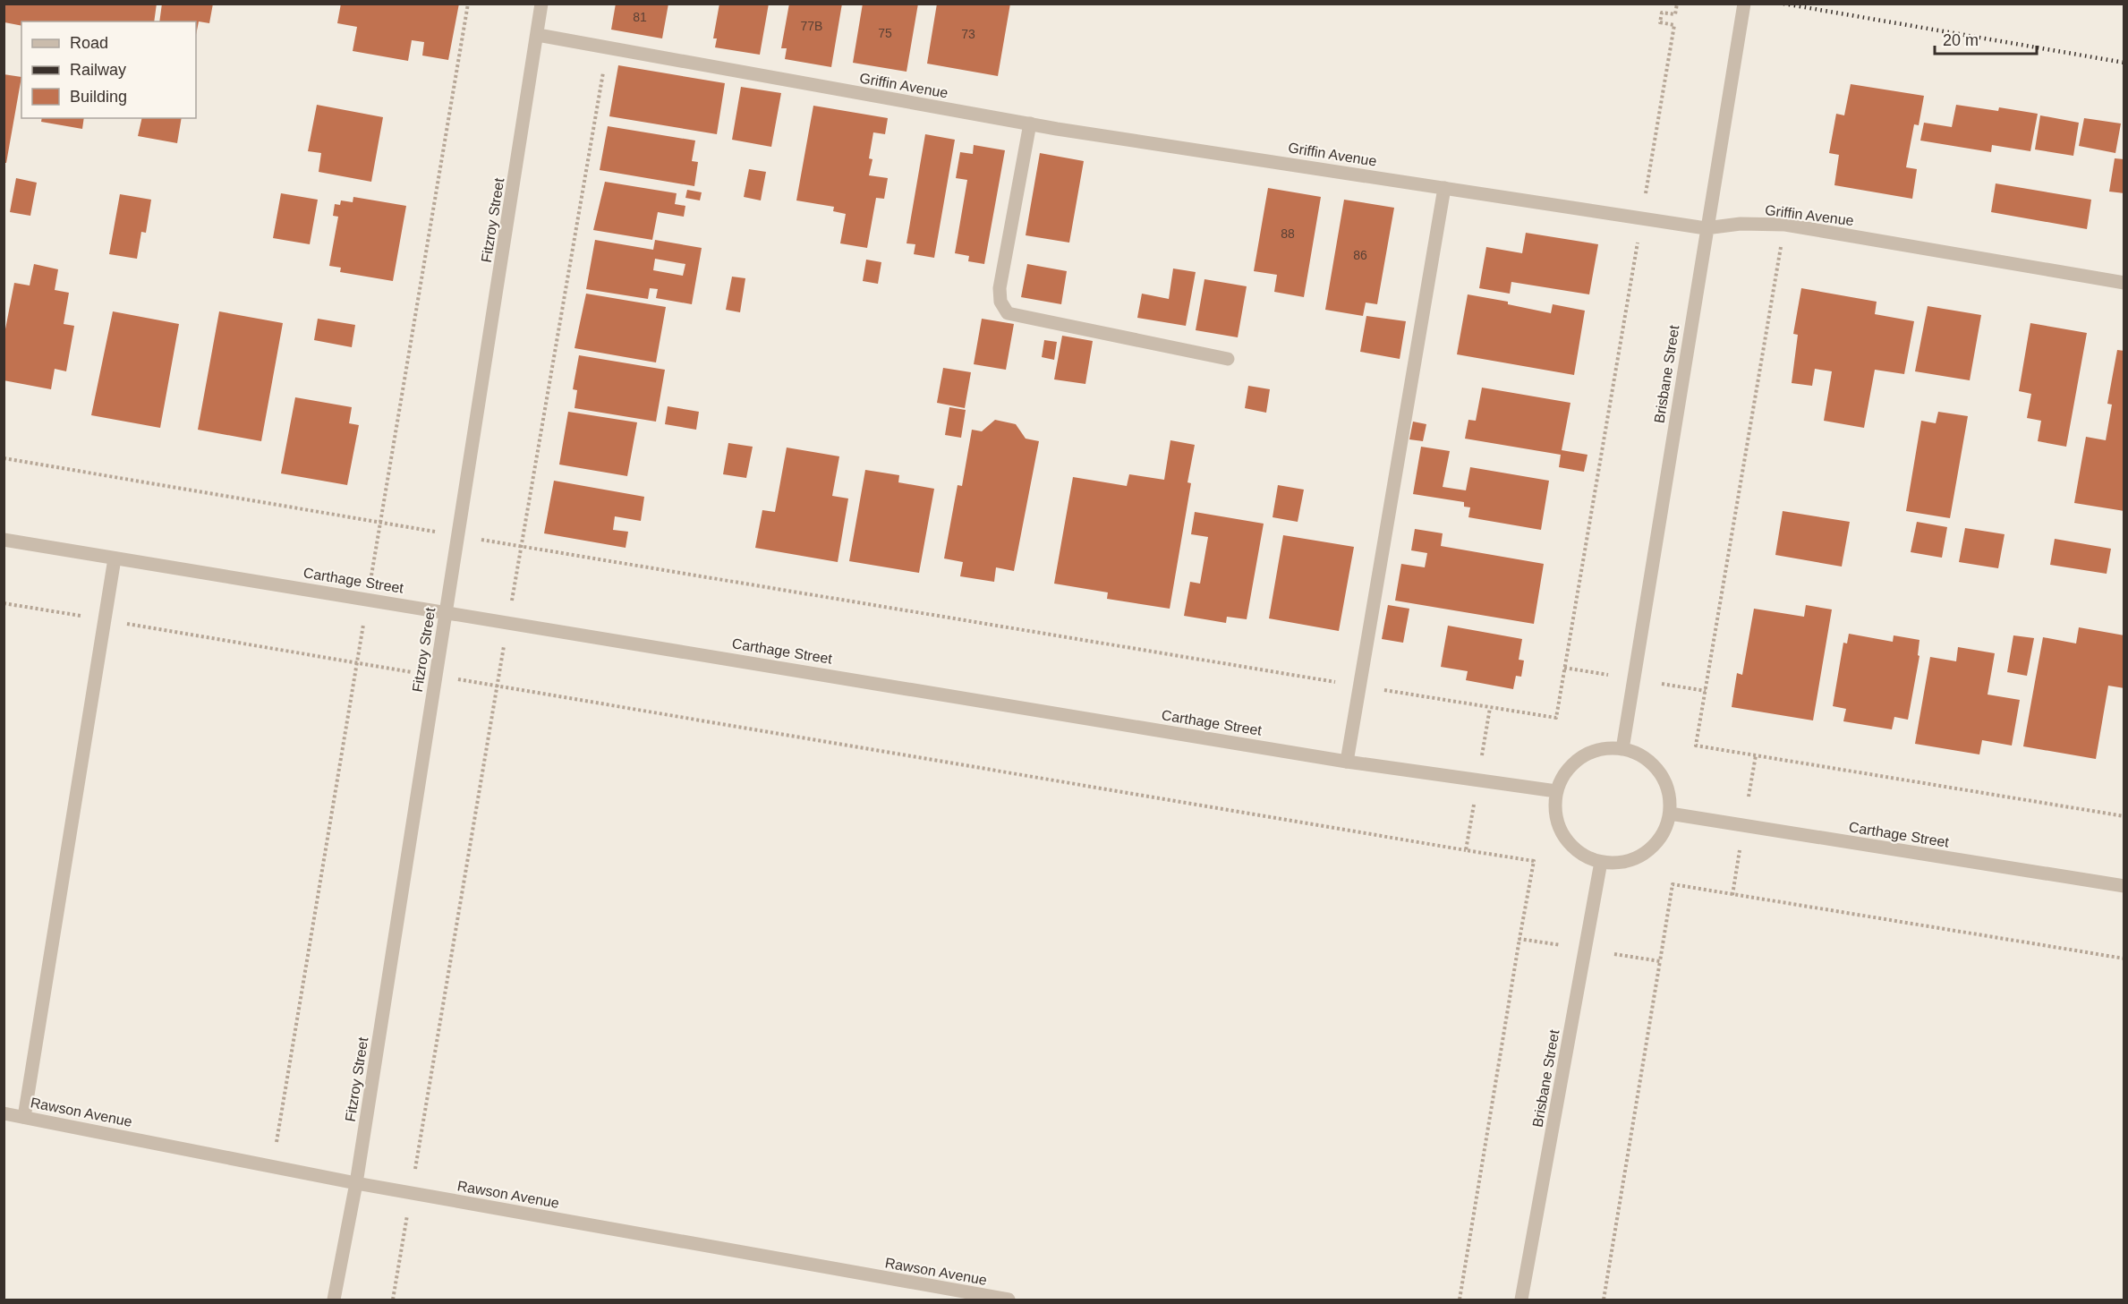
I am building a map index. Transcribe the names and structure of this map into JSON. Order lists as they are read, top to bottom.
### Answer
{
  "streets": {
    "street": [
      "Griffin Avenue",
      "Fitzroy Street",
      "Brisbane Street",
      "Carthage Street",
      "Rawson Avenue"
    ]
  },
  "crossings": [
    ["Griffin Avenue", "Fitzroy Street"],
    ["Griffin Avenue", "Brisbane Street"],
    ["Fitzroy Street", "Carthage Street"],
    ["Fitzroy Street", "Rawson Avenue"],
    ["Brisbane Street", "Carthage Street"]
  ],
  "house_numbers": [
    "81",
    "77B",
    "75",
    "73",
    "88",
    "86"
  ],
  "legend": ["Road", "Railway", "Building"],
  "scale_bar": "20 m"
}
